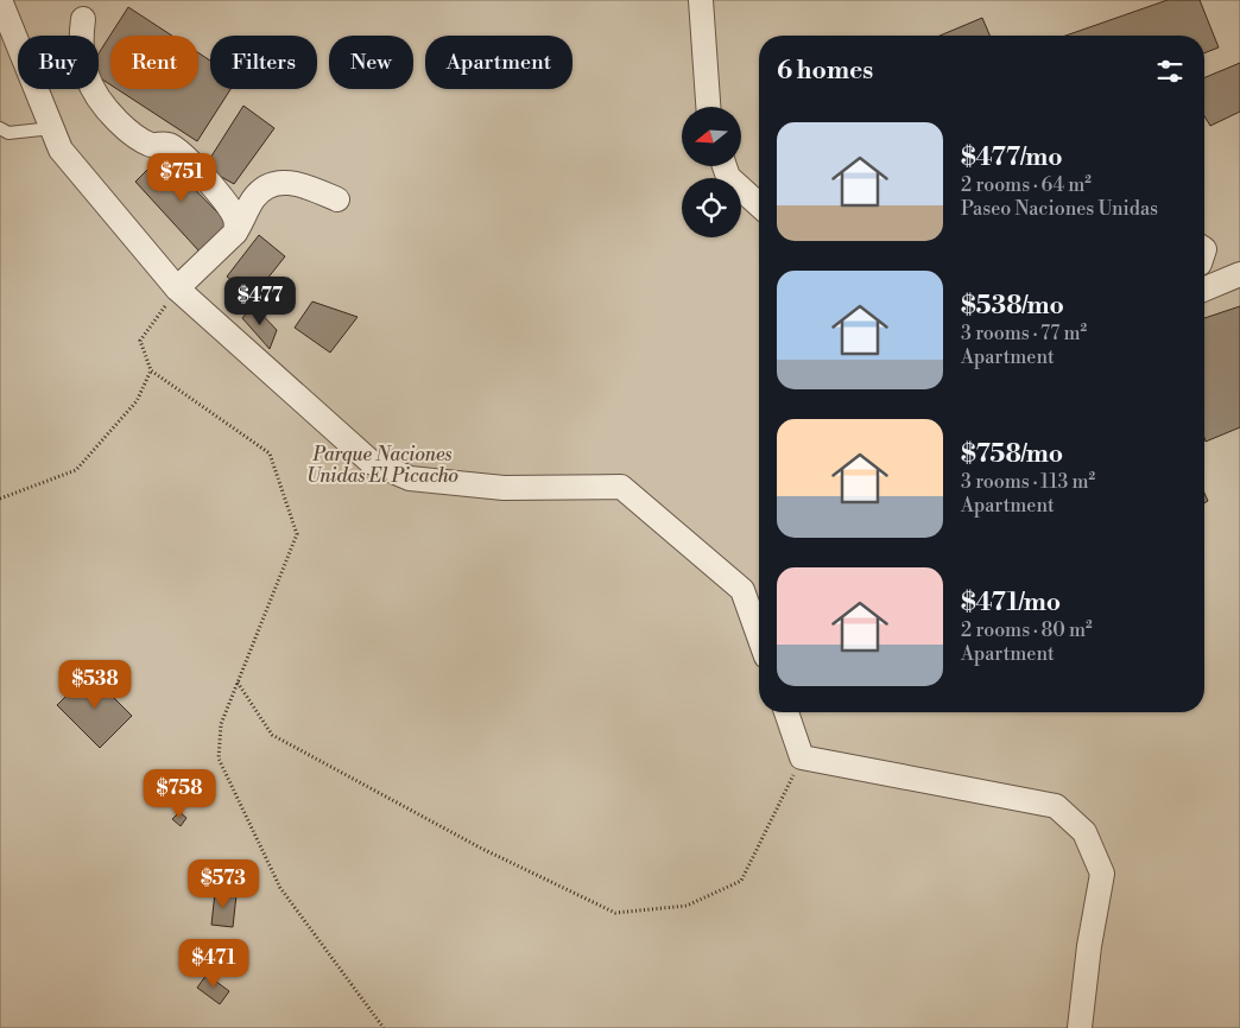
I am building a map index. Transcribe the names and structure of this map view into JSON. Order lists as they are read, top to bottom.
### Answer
{
  "parks": ["Parque Naciones Unidas El Picacho"],
  "north": "left",
  "page": {
    "chip": [
      "Buy",
      "Rent",
      "Filters",
      "New",
      "Apartment"
    ],
    "heading": "6 homes",
    "list": [
      {
        "name": "$477/mo",
        "note": "2 rooms · 64 m² · Paseo Naciones Unidas"
      },
      {
        "name": "$538/mo",
        "note": "3 rooms · 77 m² · Apartment"
      },
      {
        "name": "$758/mo",
        "note": "3 rooms · 113 m² · Apartment"
      },
      {
        "name": "$471/mo",
        "note": "2 rooms · 80 m² · Apartment"
      }
    ],
    "price": [
      "$751",
      "$477",
      "$538",
      "$758",
      "$573",
      "$471"
    ]
  }
}
